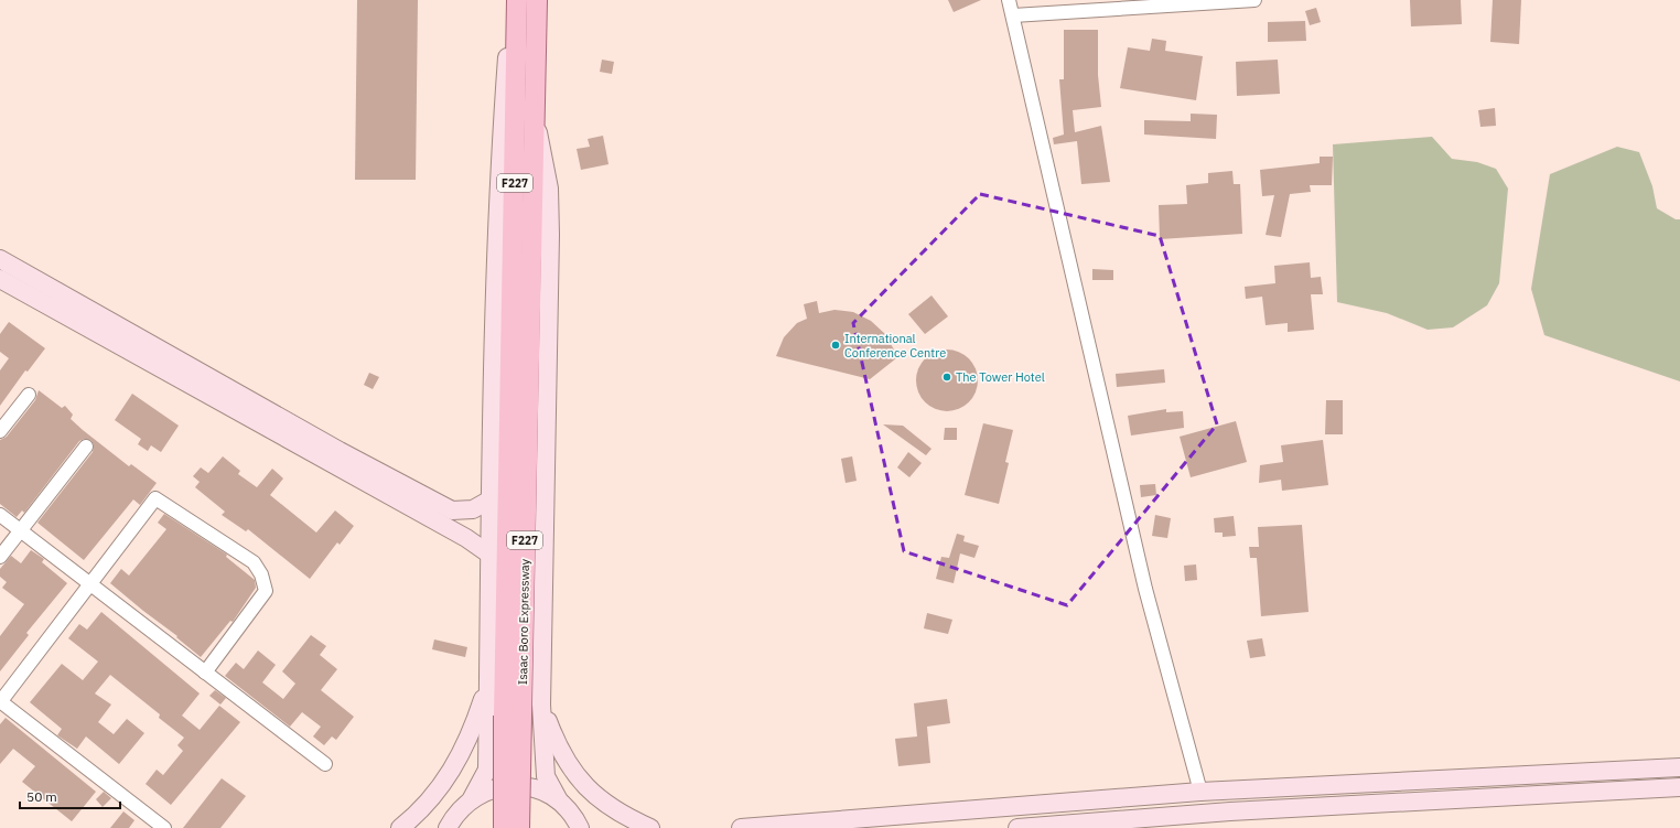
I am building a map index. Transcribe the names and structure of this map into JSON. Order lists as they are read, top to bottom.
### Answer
{
  "streets": {
    "main road": ["F227", "Isaac Boro Expressway"]
  },
  "crossings": [
    ["F227", "Isaac Boro Expressway"]
  ],
  "places": ["International Conference Centre", "The Tower Hotel"],
  "scale_bar": "50 m"
}
